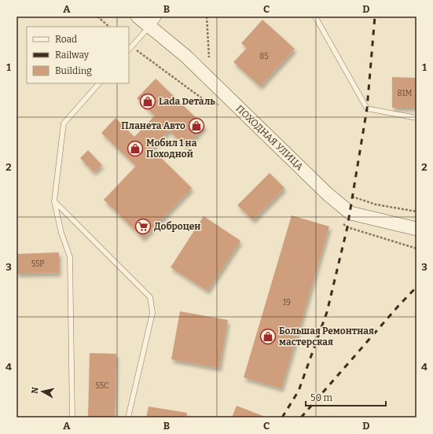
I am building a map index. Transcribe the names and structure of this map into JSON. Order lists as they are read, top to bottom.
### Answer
{
  "streets": {
    "main road": ["ПОХОДНАЯ УЛИЦА"]
  },
  "places": {
    "shop": [
      "Lada Dеталь",
      "Планета Авто",
      "Мобил 1 на Походной",
      "Большая Ремонтная мастерская"
    ],
    "supermarket": ["Доброцен"]
  },
  "house_numbers": [
    "85",
    "81М",
    "55P",
    "19",
    "55С"
  ],
  "legend": ["Road", "Railway", "Building"],
  "scale_bar": "50 m",
  "north": "left",
  "grid": {
    "columns": [
      "A",
      "B",
      "C",
      "D"
    ],
    "rows": [
      "1",
      "2",
      "3",
      "4"
    ]
  }
}
